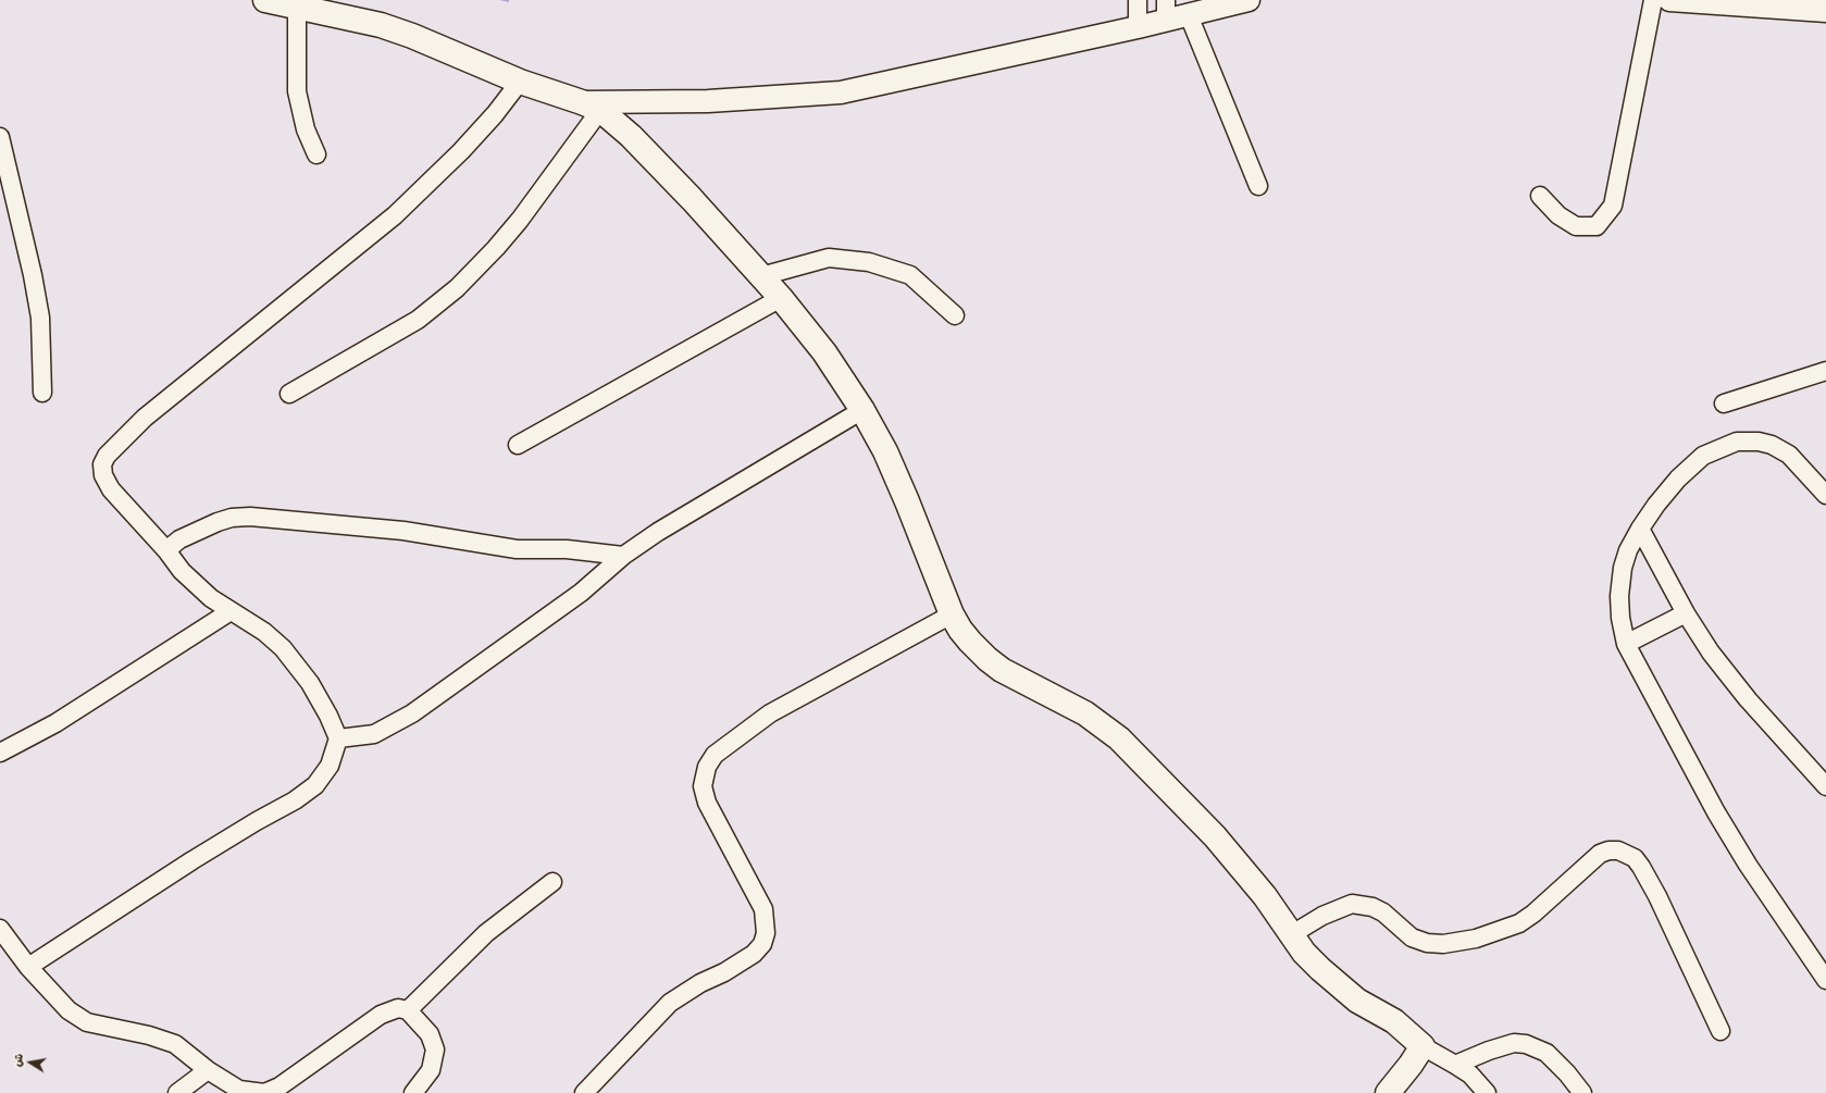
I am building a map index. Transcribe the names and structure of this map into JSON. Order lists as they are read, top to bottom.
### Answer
{
  "north": "left"
}
